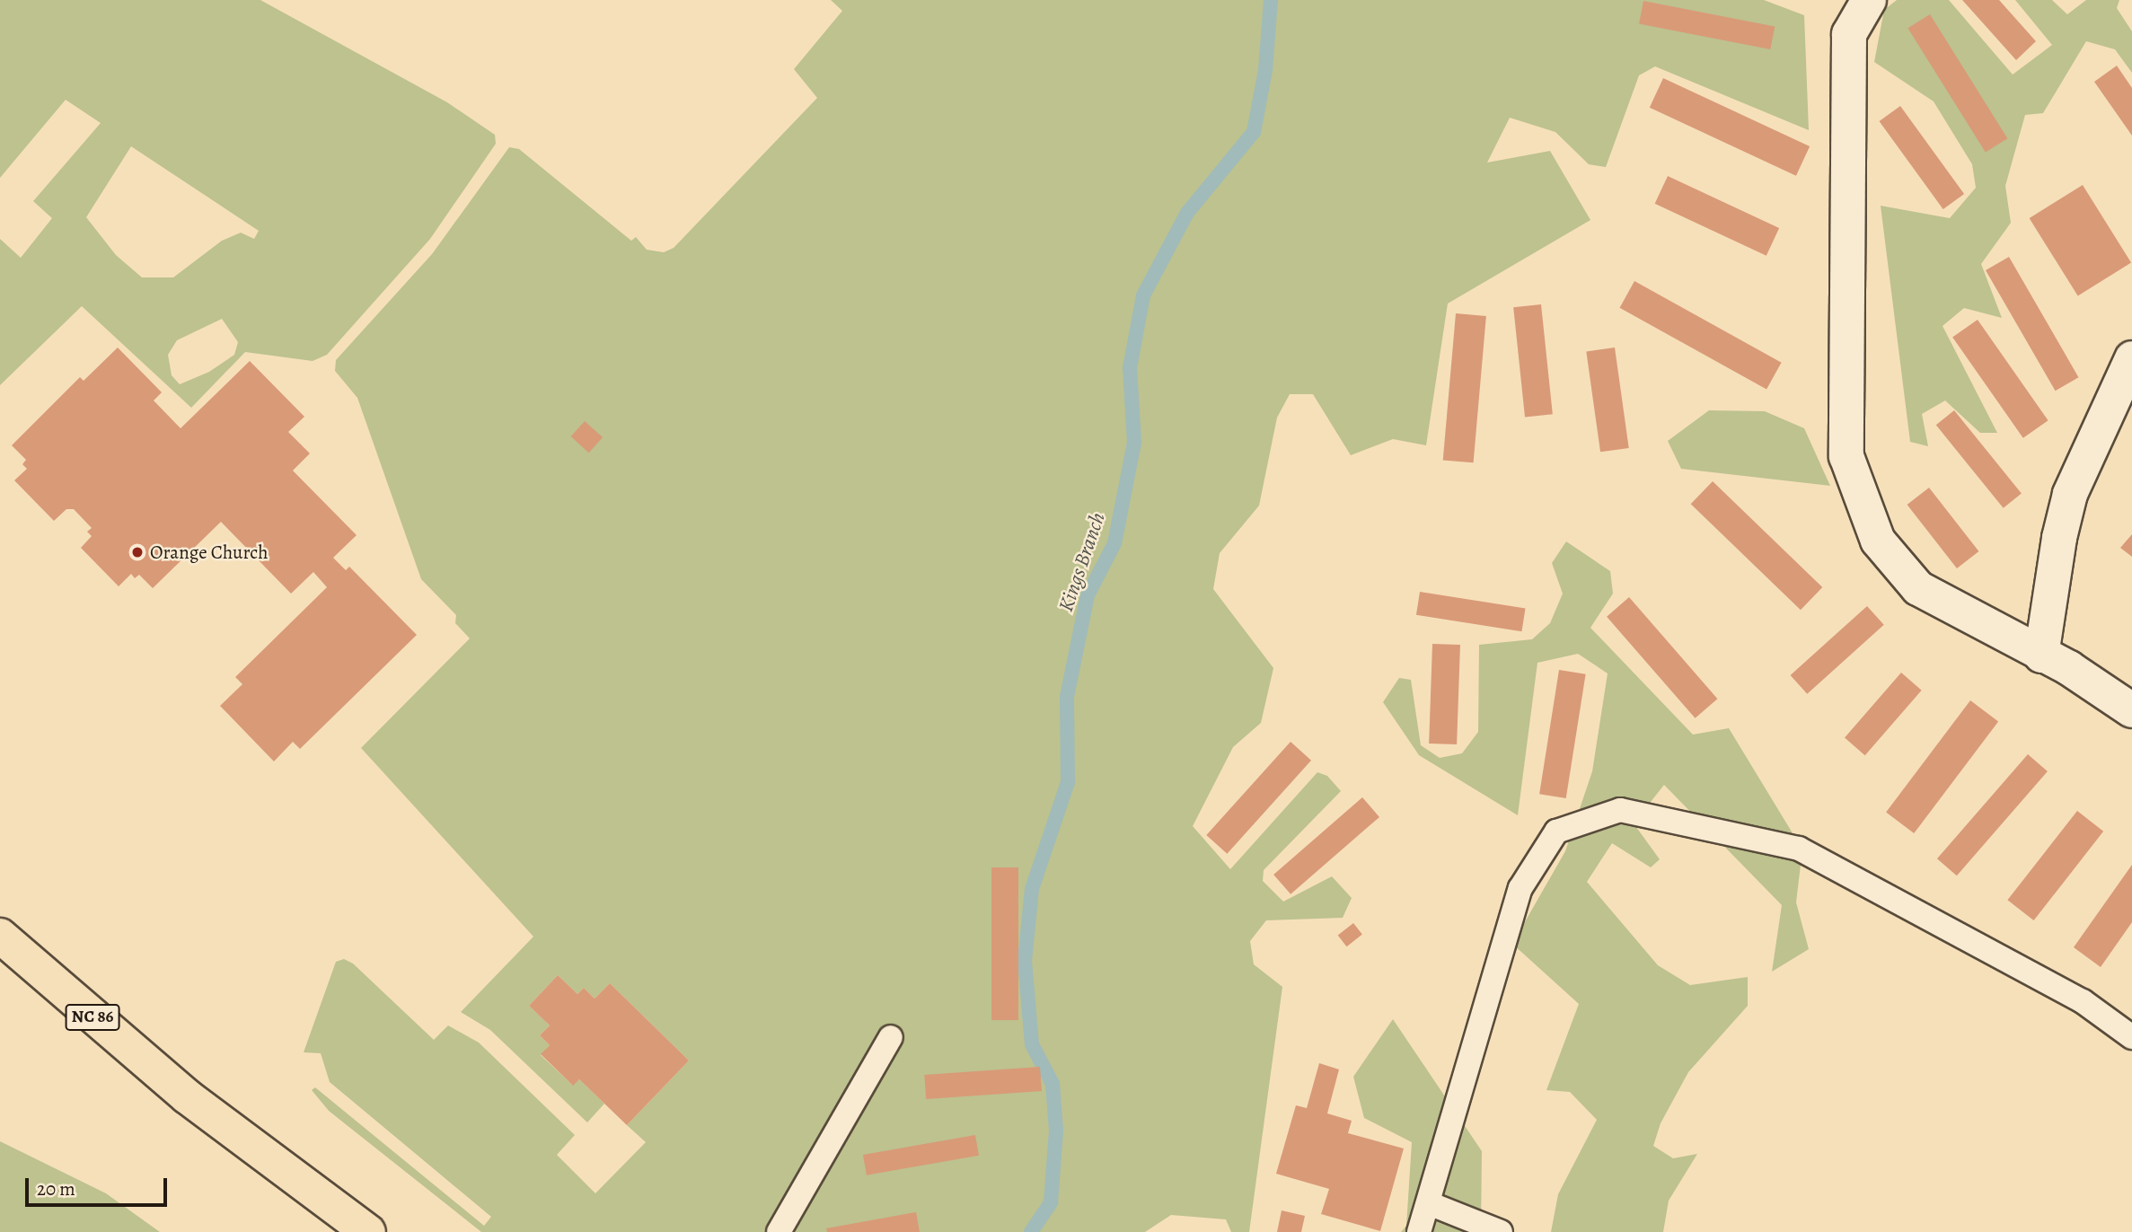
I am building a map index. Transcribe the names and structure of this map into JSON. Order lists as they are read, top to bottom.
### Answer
{
  "streets": {
    "main road": ["NC 86"]
  },
  "water": ["Kings Branch"],
  "places": ["Orange Church"],
  "scale_bar": "20 m"
}
